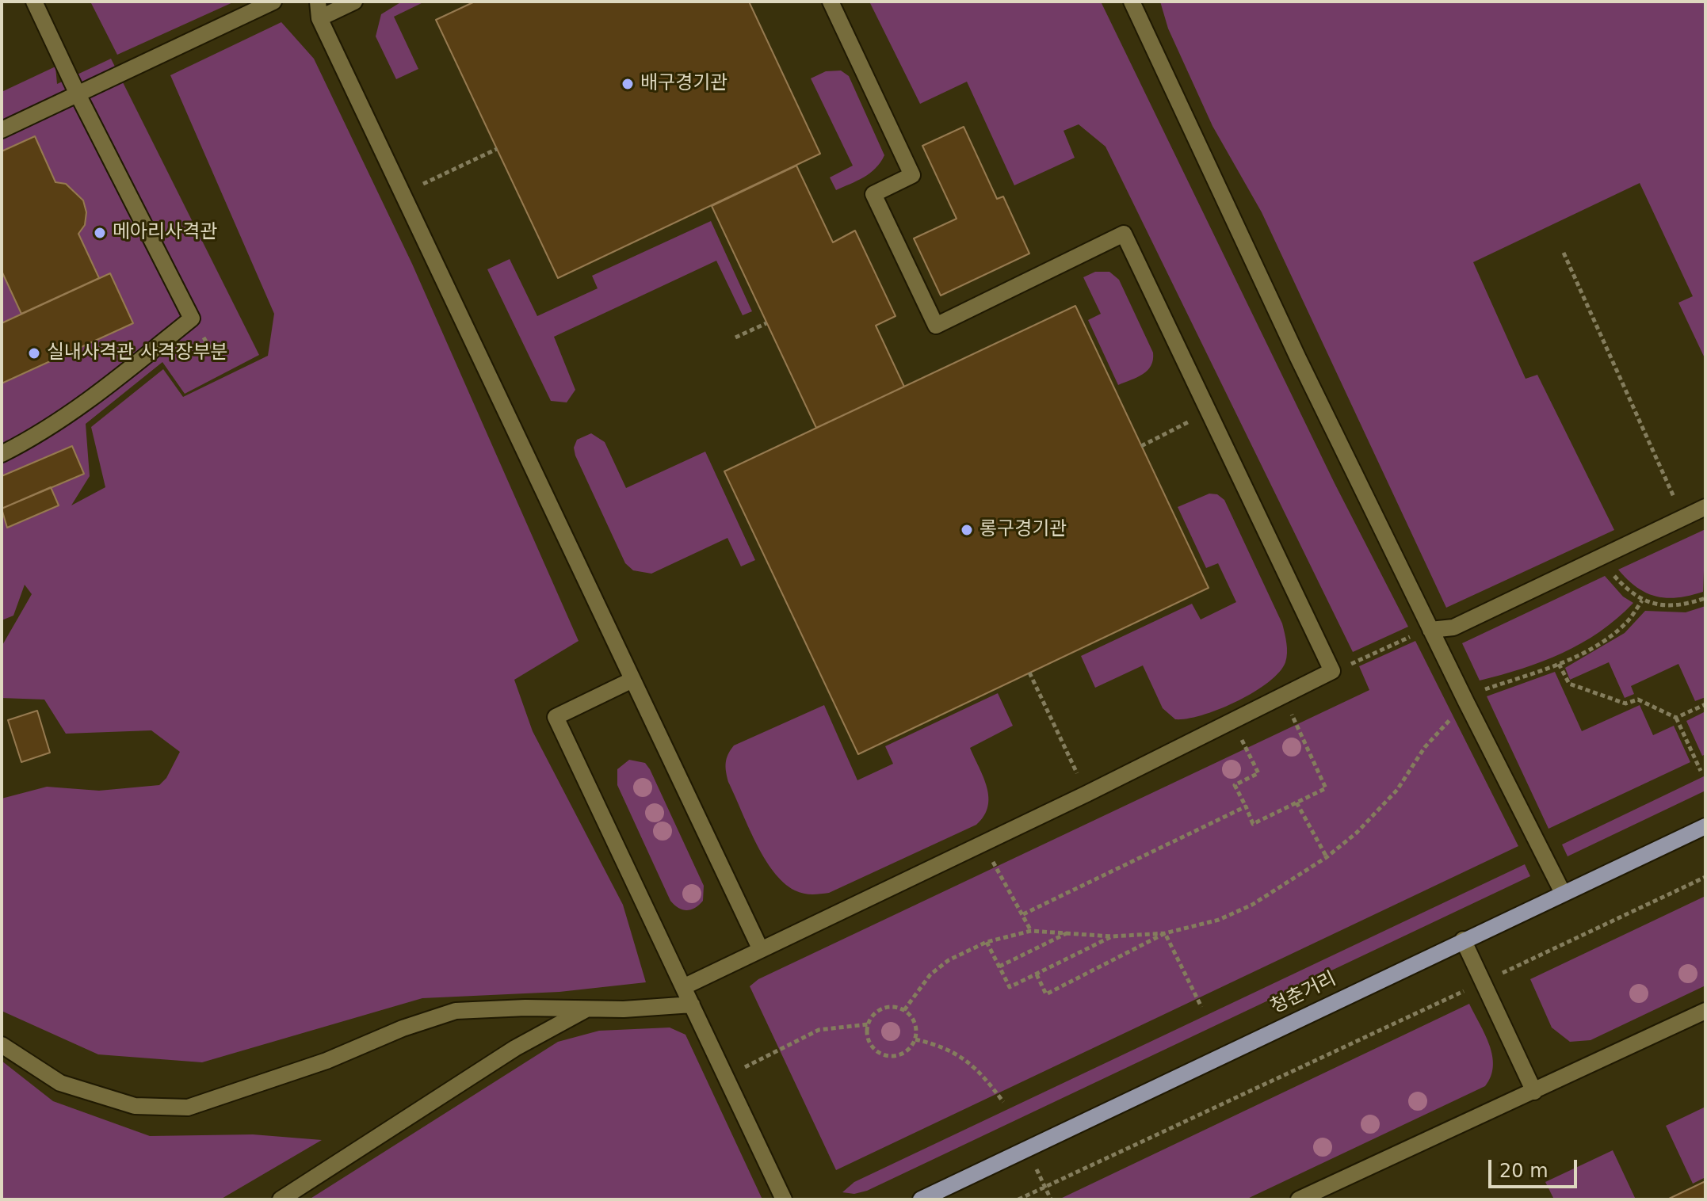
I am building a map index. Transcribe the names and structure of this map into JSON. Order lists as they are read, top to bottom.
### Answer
{
  "streets": {
    "main road": ["청춘거리"]
  },
  "places": [
    "배구경기관",
    "메아리사격관",
    "실내사격관 사격장부분",
    "롱구경기관"
  ],
  "scale_bar": "20 m"
}
